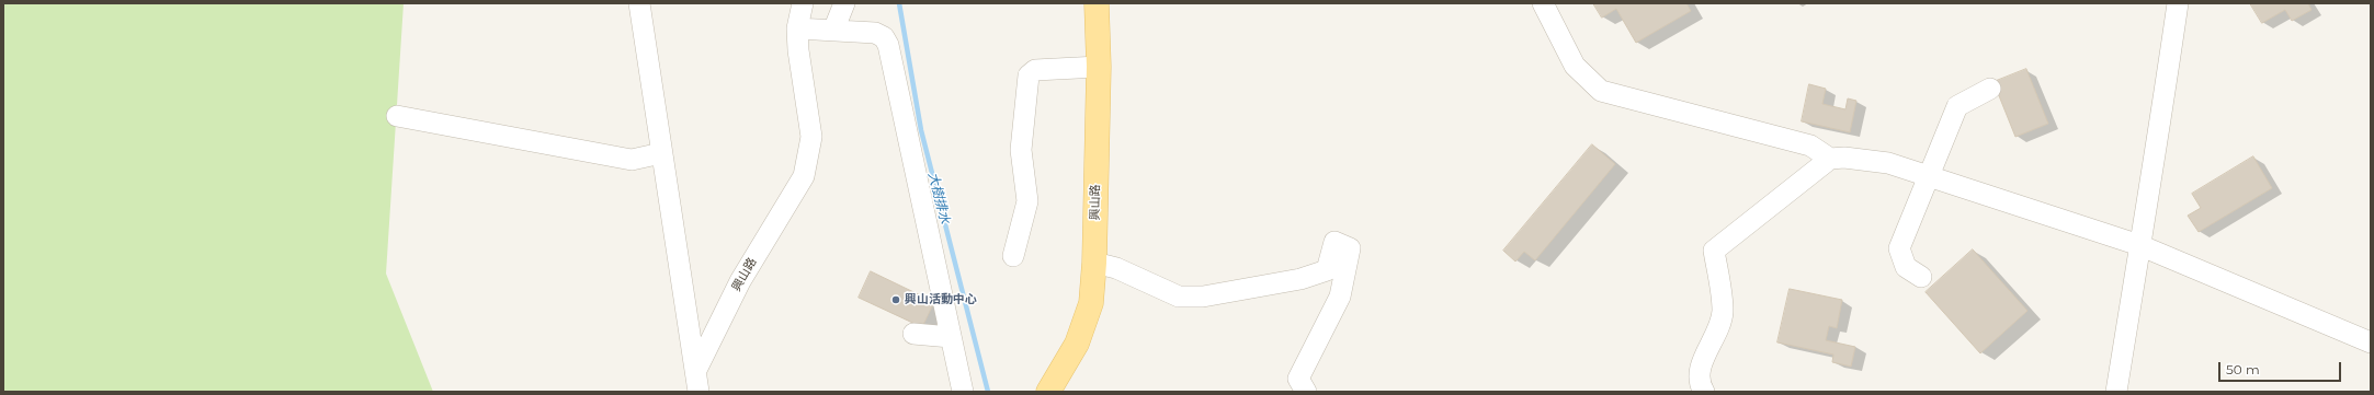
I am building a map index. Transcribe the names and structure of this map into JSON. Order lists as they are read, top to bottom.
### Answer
{
  "streets": {
    "main road": ["興山路"]
  },
  "water": ["大樹排水"],
  "places": ["興山活動中心"],
  "scale_bar": "50 m"
}
